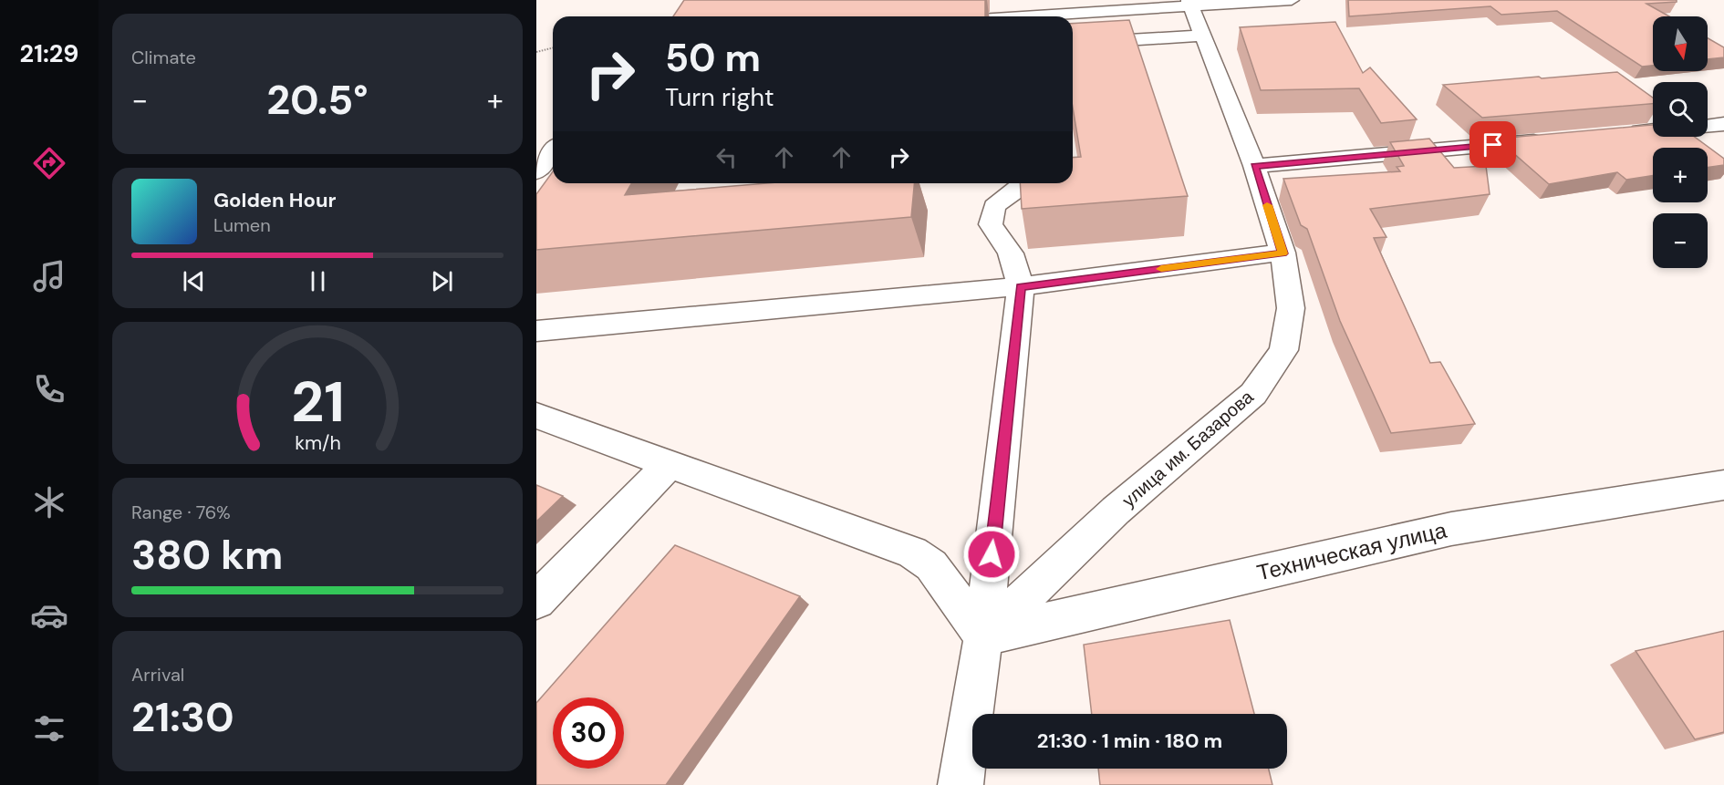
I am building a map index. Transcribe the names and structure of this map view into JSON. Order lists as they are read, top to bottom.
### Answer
{
  "streets": {
    "street": ["улица им. Базарова", "Техническая улица"]
  },
  "crossings": [
    ["улица им. Базарова", "Техническая улица"]
  ],
  "north": "bottom",
  "page": {
    "tabs": "21:29",
    "tile": [
      "Climate",
      ["Range · 76%", "380 km"],
      ["Arrival", "21:30"]
    ],
    "map_buttons": ["+", "−"],
    "turn": ["50 m", "Turn right"],
    "heat": ["−", "20.5°", "+"],
    "song": ["Golden Hour", "Lumen"],
    "limit": "30",
    "trip": "21:30 · 1 min · 180 m",
    "gauge": ["21", "km/h"]
  }
}
